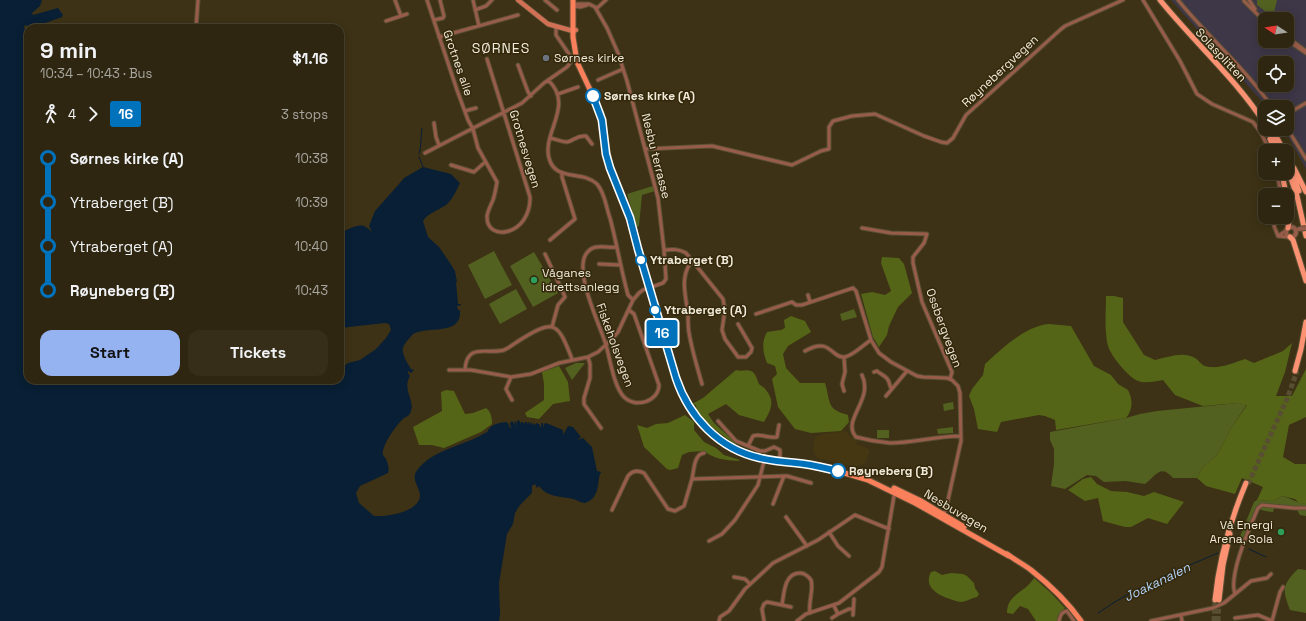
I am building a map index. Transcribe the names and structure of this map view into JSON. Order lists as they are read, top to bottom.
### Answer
{
  "streets": {
    "highway": ["Solasplitten"],
    "main road": ["Nesbuvegen"],
    "street": [
      "Grotnes alle",
      "Røynebergvegen",
      "Grotnesvegen",
      "Nesbu terrasse",
      "Ossbergvegen",
      "Fiskeholsvegen"
    ]
  },
  "crossings": [
    ["Grotnes alle", "Grotnesvegen"],
    ["Røynebergvegen", "Nesbu terrasse"],
    ["Nesbu terrasse", "Nesbuvegen"]
  ],
  "districts": ["SØRNES"],
  "water": ["Joakanalen"],
  "places": [
    "Sørnes kirke",
    "Sørnes kirke (A)",
    "Ytraberget (B)",
    "Våganes idrettsanlegg",
    "Ytraberget (A)",
    "Røyneberg (B)",
    "Vå Energi Arena, Sola"
  ],
  "lines": ["bus line 16"],
  "north": "left",
  "page": {
    "on_map": "16",
    "map_buttons": ["+", "−"],
    "heading": ["9 min", "10:34 – 10:43 · Bus", "$1.16"],
    "legs": ["4", "16", "3 stops"],
    "list": [
      {
        "name": "Sørnes kirke (A)",
        "value": "10:38"
      },
      {
        "name": "Ytraberget (B)",
        "value": "10:39"
      },
      {
        "name": "Ytraberget (A)",
        "value": "10:40"
      },
      {
        "name": "Røyneberg (B)",
        "value": "10:43"
      }
    ],
    "buttons": ["Start", "Tickets"]
  }
}
